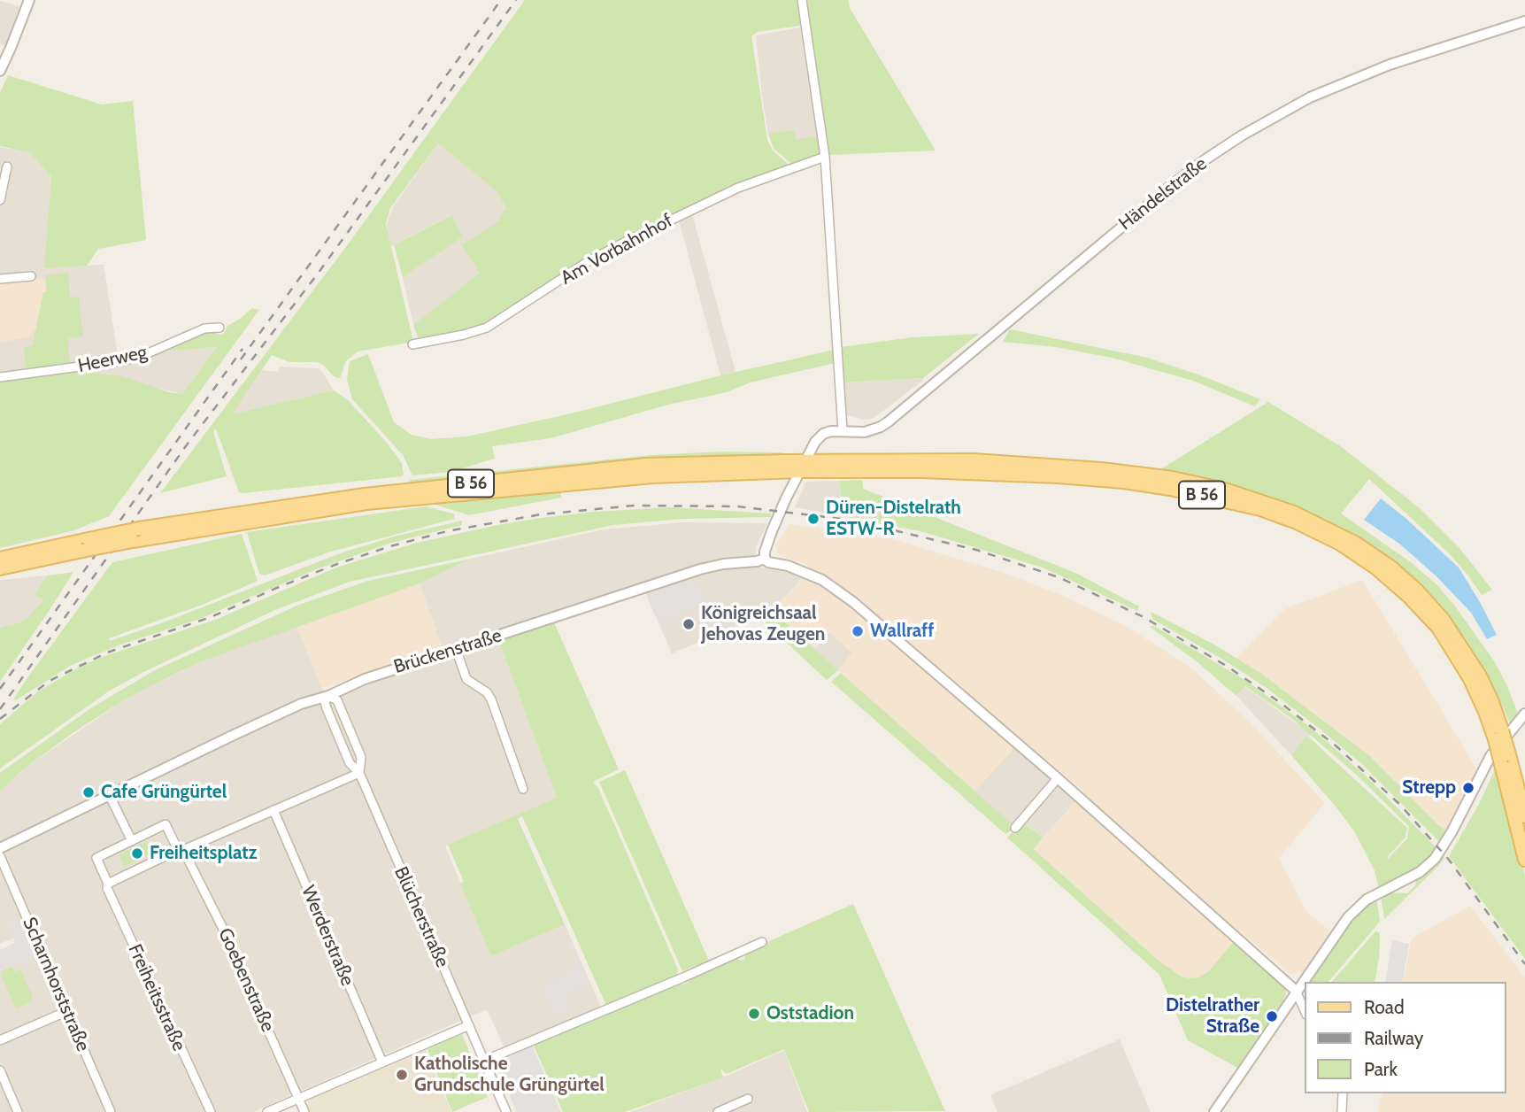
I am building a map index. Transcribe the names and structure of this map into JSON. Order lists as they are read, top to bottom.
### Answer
{
  "streets": {
    "main road": ["B 56"],
    "street": [
      "Händelstraße",
      "Am Vorbahnhof",
      "Heerweg",
      "Brückenstraße",
      "Blücherstraße",
      "Werderstraße",
      "Goebenstraße",
      "Scharnhorststraße",
      "Freiheitsstraße"
    ]
  },
  "crossings": [
    ["Brückenstraße", "Blücherstraße"]
  ],
  "places": [
    "Düren-Distelrath ESTW-R",
    "Königreichsaal Jehovas Zeugen",
    "Wallraff",
    "Strepp",
    "Cafe Grüngürtel",
    "Freiheitsplatz",
    "Oststadion",
    "Distelrather Straße",
    "Katholische Grundschule Grüngürtel"
  ],
  "legend": ["Road", "Railway", "Park"]
}
